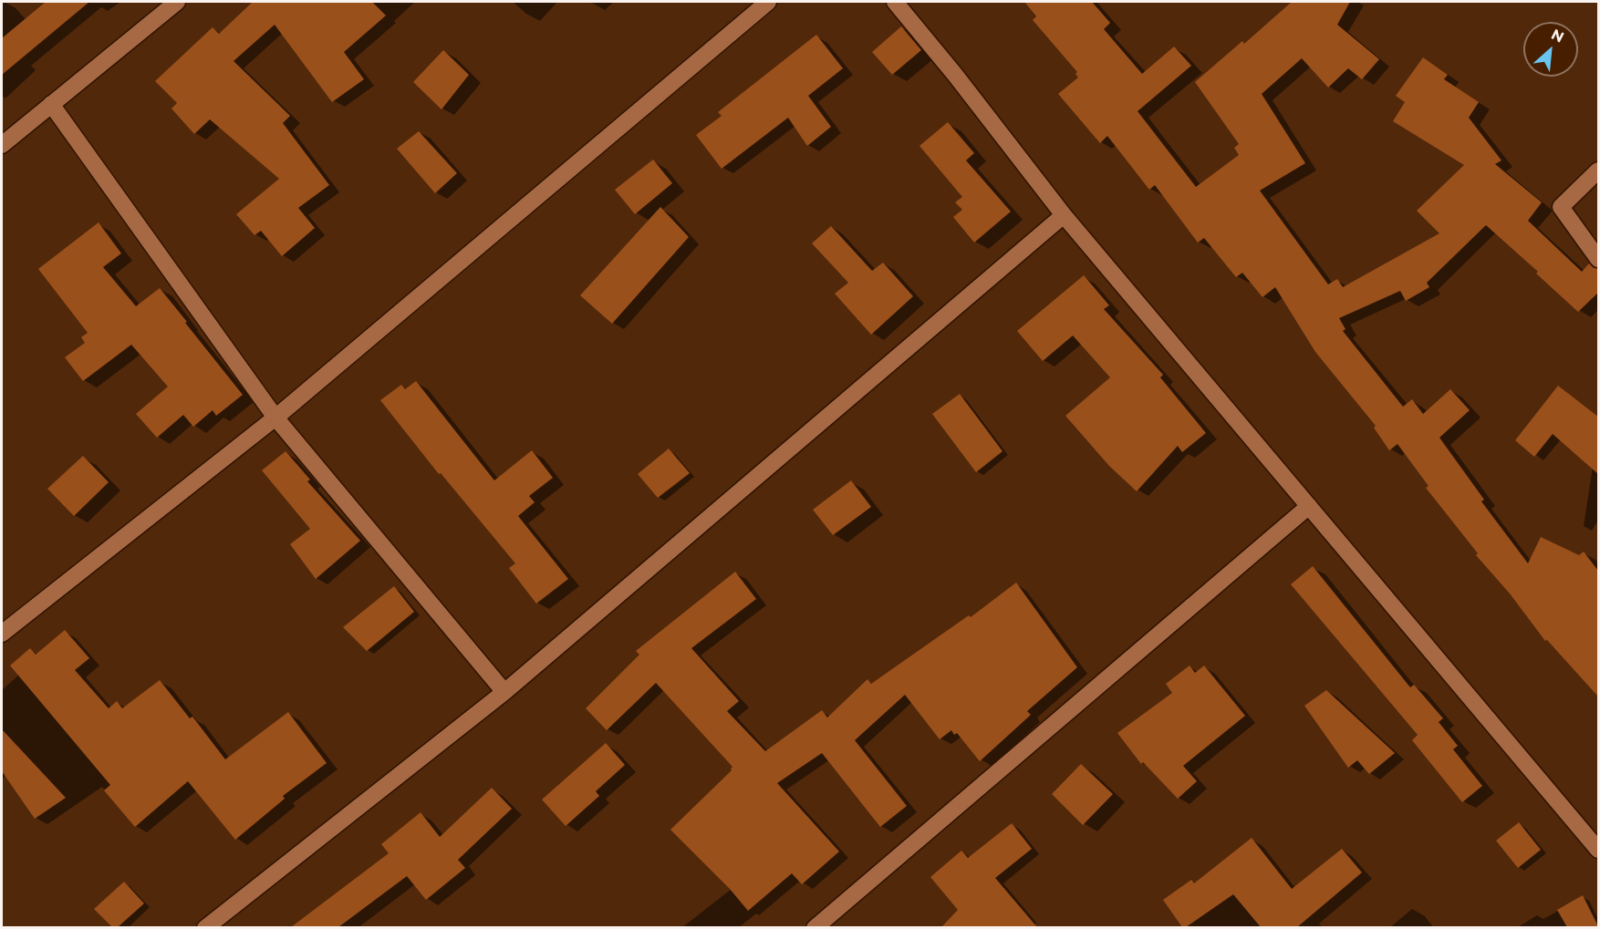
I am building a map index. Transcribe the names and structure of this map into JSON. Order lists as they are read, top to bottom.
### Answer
{
  "north": "top right"
}
